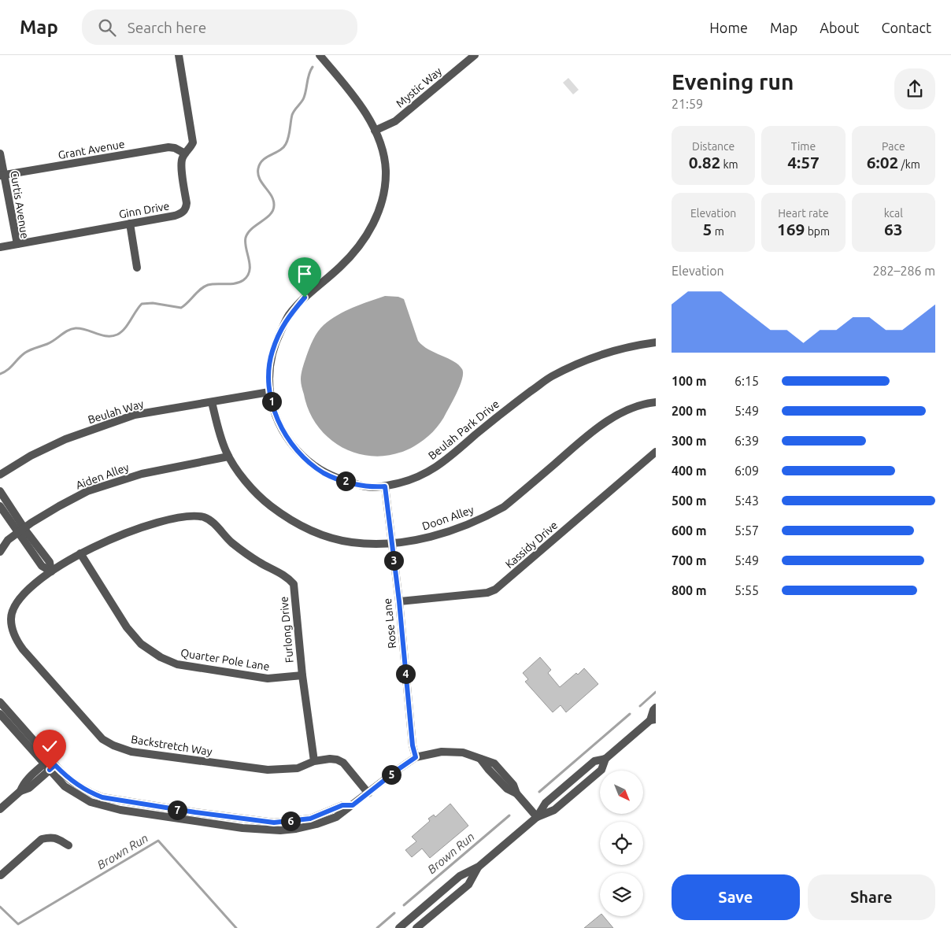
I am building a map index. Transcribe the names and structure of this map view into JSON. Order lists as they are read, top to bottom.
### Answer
{
  "streets": {
    "street": [
      "Mystic Way",
      "Grant Avenue",
      "Curtis Avenue",
      "Ginn Drive",
      "Beulah Way",
      "Beulah Park Drive",
      "Aiden Alley",
      "Doon Alley",
      "Kassidy Drive",
      "Rose Lane",
      "Furlong Drive",
      "Quarter Pole Lane",
      "Backstretch Way"
    ]
  },
  "crossings": [
    ["Mystic Way", "Beulah Park Drive"],
    ["Grant Avenue", "Curtis Avenue"],
    ["Grant Avenue", "Ginn Drive"],
    ["Curtis Avenue", "Ginn Drive"],
    ["Beulah Way", "Beulah Park Drive"],
    ["Beulah Way", "Doon Alley"],
    ["Beulah Park Drive", "Rose Lane"],
    ["Aiden Alley", "Doon Alley"],
    ["Doon Alley", "Rose Lane"],
    ["Kassidy Drive", "Rose Lane"],
    ["Furlong Drive", "Quarter Pole Lane"],
    ["Furlong Drive", "Backstretch Way"]
  ],
  "water": ["Brown Run"],
  "north": "bottom right",
  "page": {
    "header": "Map",
    "search": "Search here",
    "nav": [
      "Home",
      "Map",
      "About",
      "Contact"
    ],
    "heading": ["Evening run", "21:59"],
    "stats": [
      ["Distance", "0.82 km"],
      ["Time", "4:57"],
      ["Pace", "6:02 /km"],
      ["Elevation", "5 m"],
      ["Heart rate", "169 bpm"],
      ["kcal", "63"]
    ],
    "chart": ["Elevation", "282–286 m"],
    "list": [
      {
        "name": "100 m",
        "note": "6:15"
      },
      {
        "name": "200 m",
        "note": "5:49"
      },
      {
        "name": "300 m",
        "note": "6:39"
      },
      {
        "name": "400 m",
        "note": "6:09"
      },
      {
        "name": "500 m",
        "note": "5:43"
      },
      {
        "name": "600 m",
        "note": "5:57"
      },
      {
        "name": "700 m",
        "note": "5:49"
      },
      {
        "name": "800 m",
        "note": "5:55"
      }
    ],
    "pins": [
      "1",
      "2",
      "3",
      "4",
      "5",
      "7",
      "6"
    ],
    "buttons": ["Save", "Share"]
  }
}
